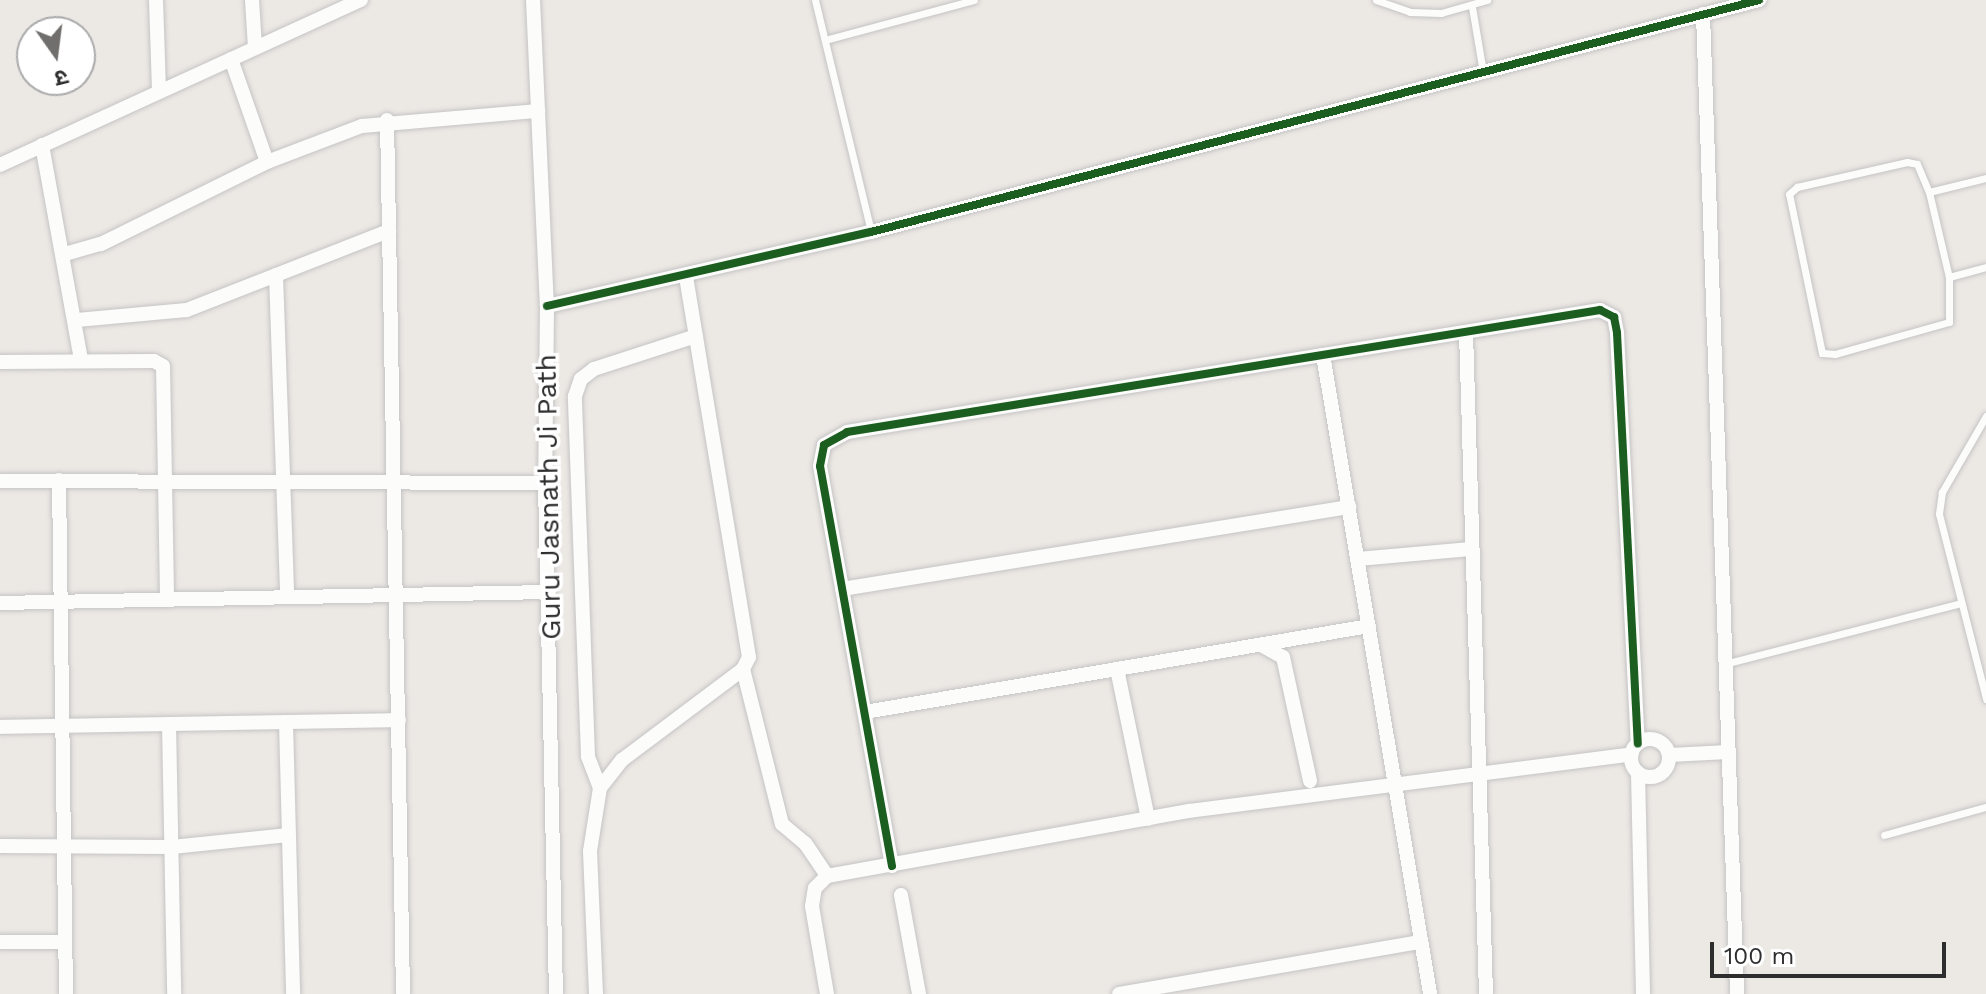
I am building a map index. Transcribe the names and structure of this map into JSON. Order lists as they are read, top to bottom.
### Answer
{
  "streets": {
    "street": ["Guru Jasnath Ji Path"]
  },
  "scale_bar": "100 m",
  "north": "bottom"
}
